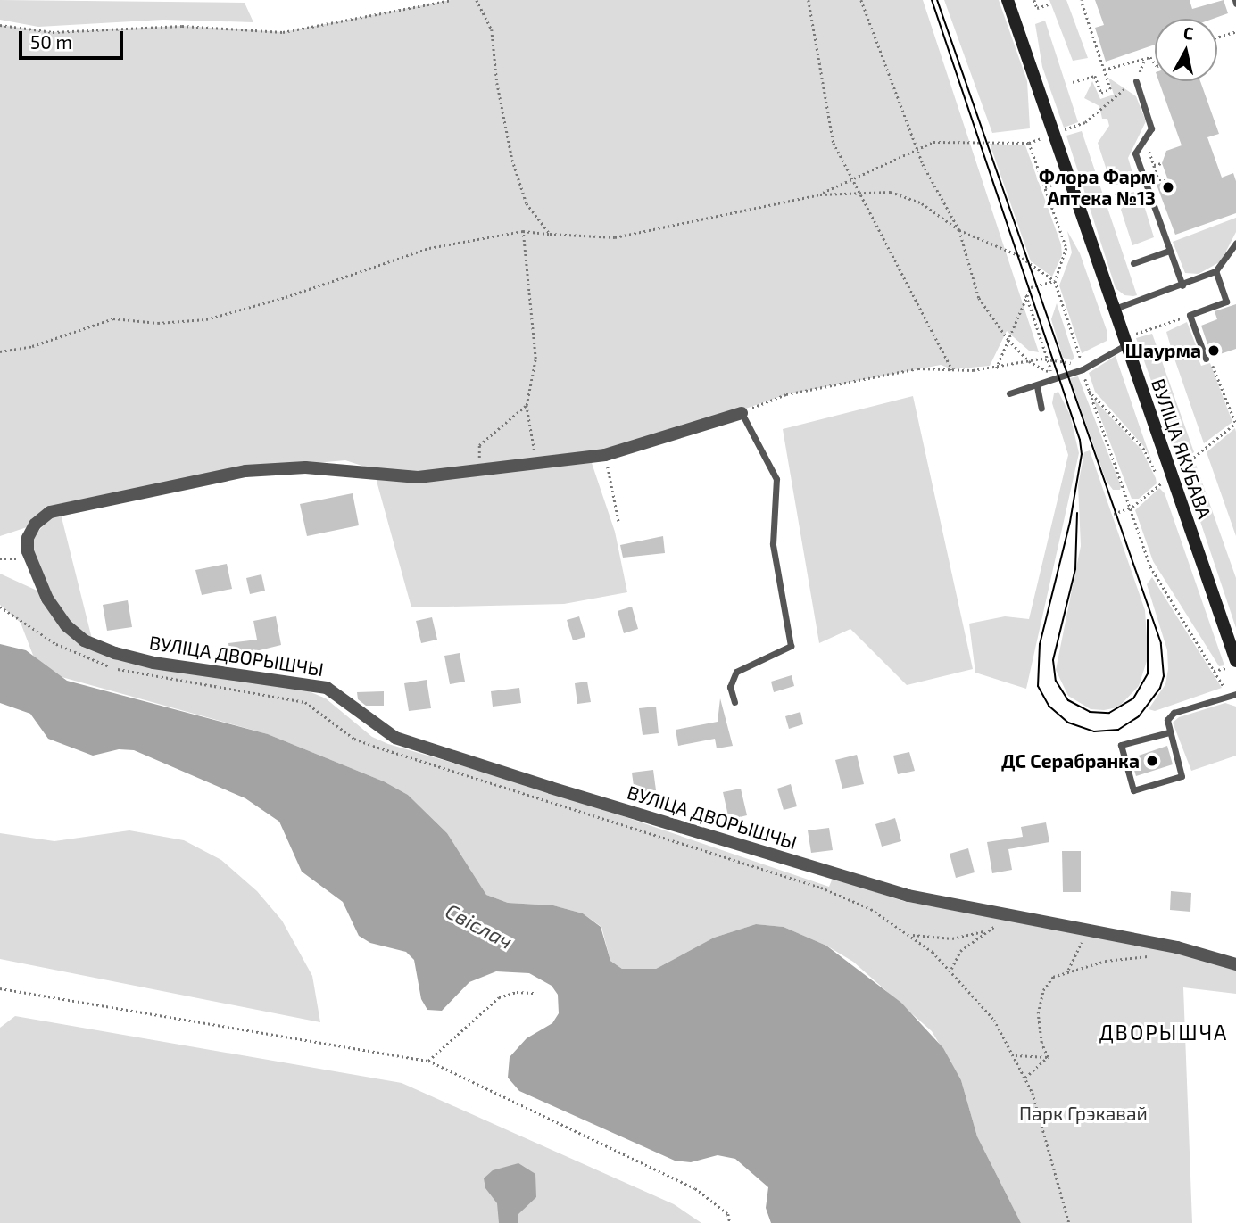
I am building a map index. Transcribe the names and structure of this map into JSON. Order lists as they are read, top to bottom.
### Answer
{
  "streets": {
    "main road": ["ВУЛІЦА ЯКУБАВА"],
    "street": ["ВУЛІЦА ДВОРЫШЧЫ"]
  },
  "districts": ["ДВОРЫШЧА"],
  "water": ["Свіслач"],
  "parks": ["Парк Грэкавай"],
  "places": ["Флора Фарм Аптека №13", "Шаурма", "ДС Серабранка"],
  "scale_bar": "50 m",
  "north": "top"
}
